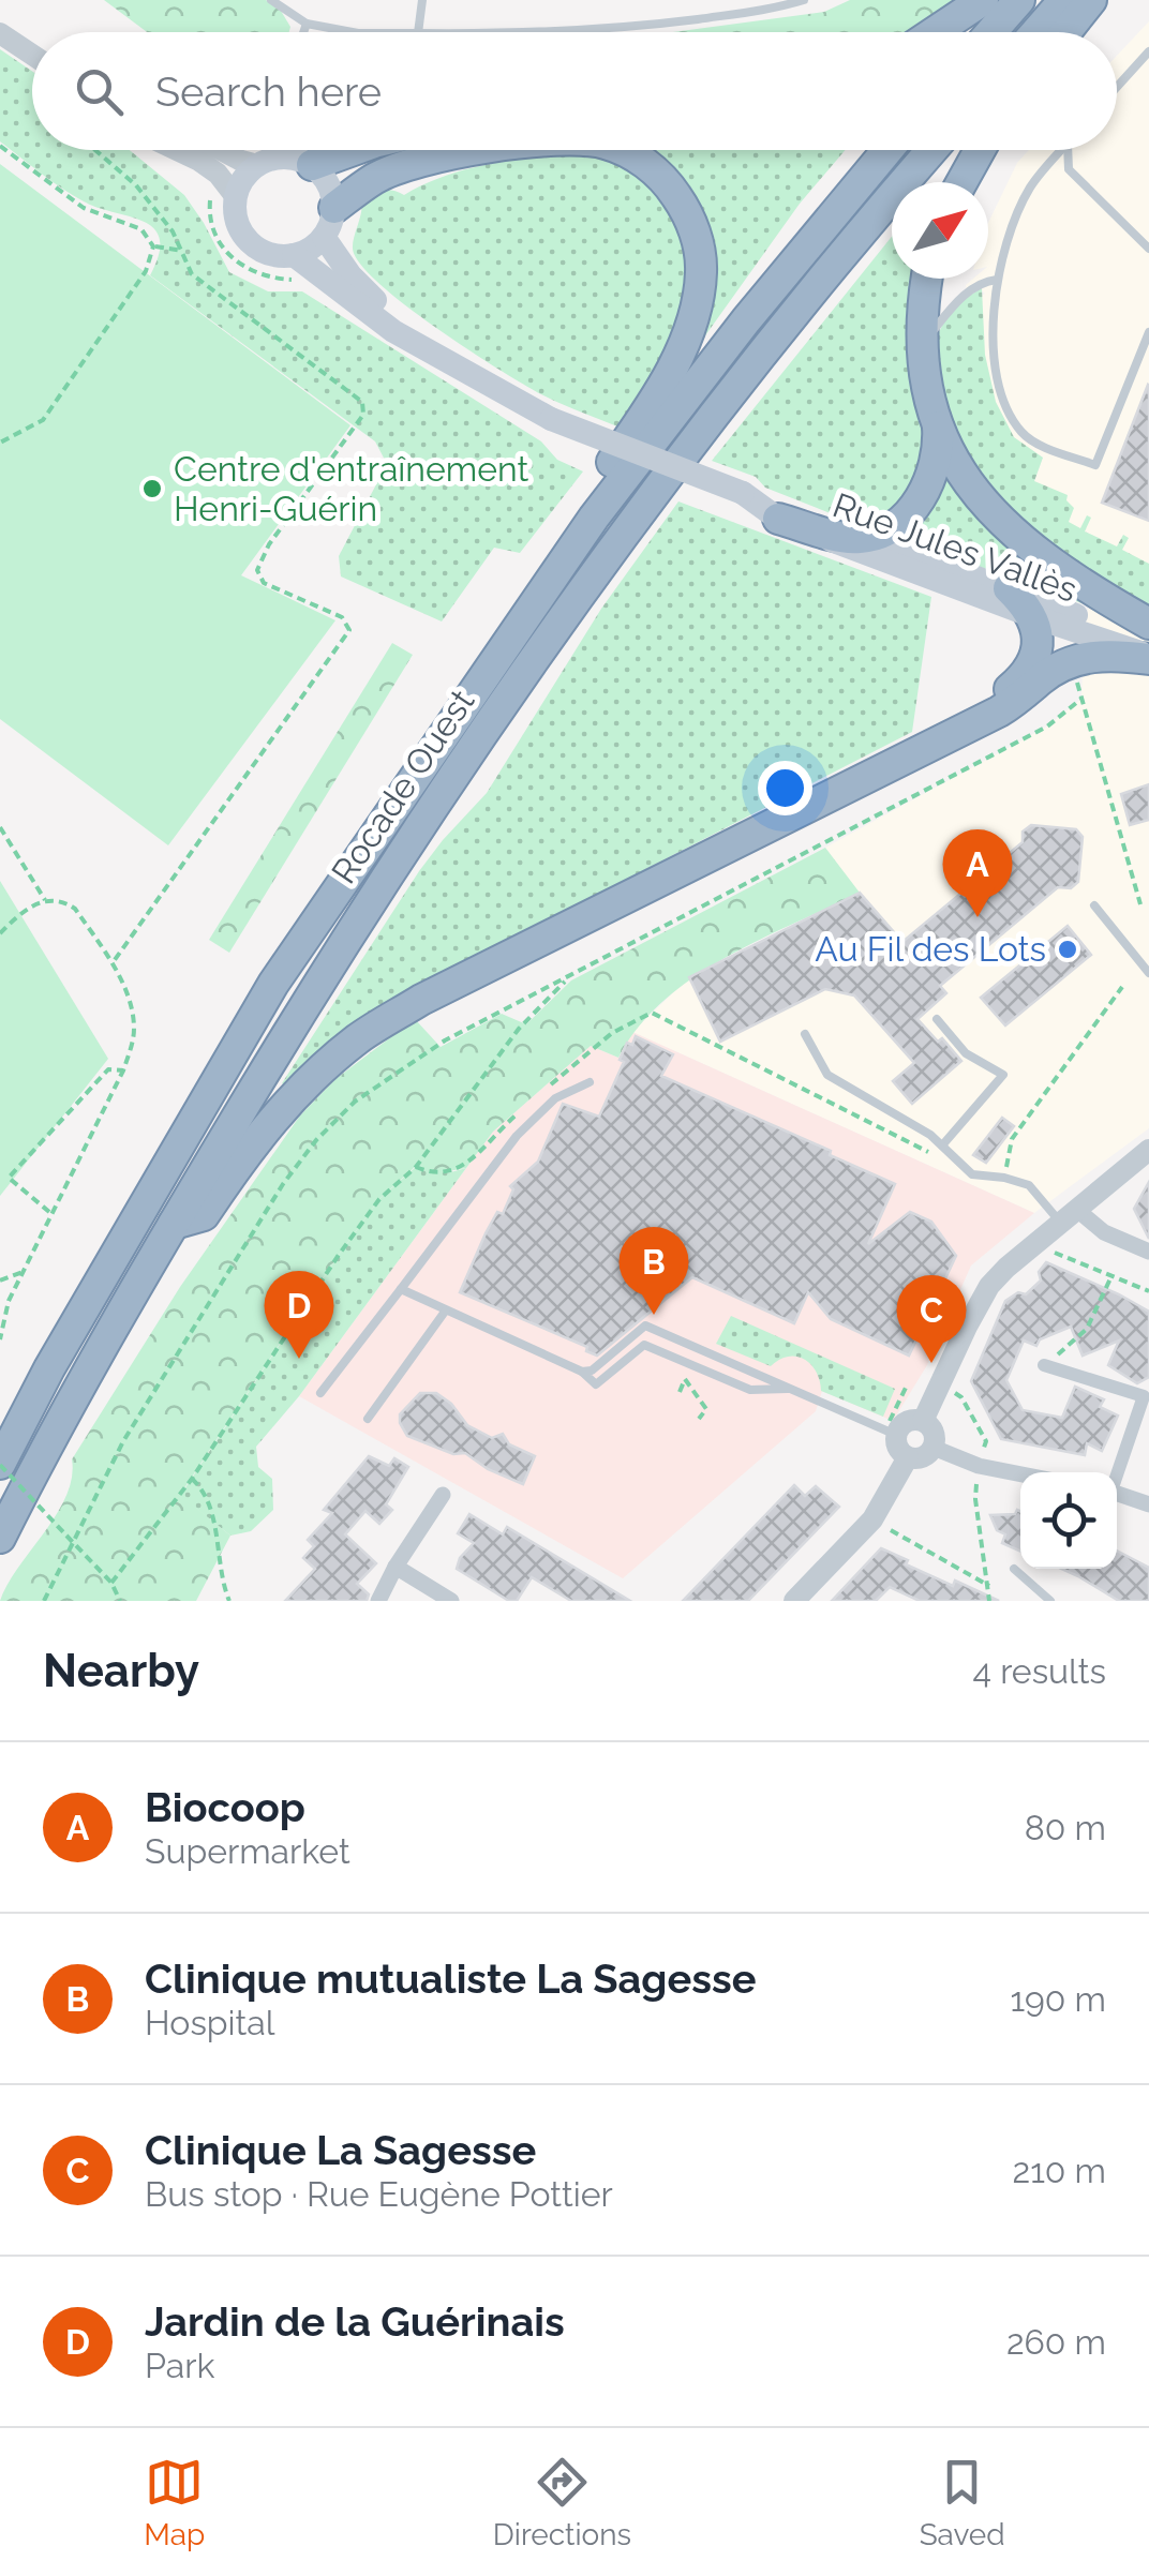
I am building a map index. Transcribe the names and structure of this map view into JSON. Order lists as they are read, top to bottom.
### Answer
{
  "streets": {
    "highway": ["Rocade Ouest"],
    "main road": ["Rue Jules Vallès"]
  },
  "places": ["Centre d'entraînement Henri-Guérin", "Au Fil des Lots"],
  "north": "top right",
  "page": {
    "search": "Search here",
    "pins": [
      "A",
      "B",
      "D",
      "C"
    ],
    "heading": ["Nearby", "4 results"],
    "list": [
      {
        "mark": "A",
        "name": "Biocoop",
        "note": "Supermarket",
        "value": "80 m"
      },
      {
        "mark": "B",
        "name": "Clinique mutualiste La Sagesse",
        "note": "Hospital",
        "value": "190 m"
      },
      {
        "mark": "C",
        "name": "Clinique La Sagesse",
        "note": "Bus stop · Rue Eugène Pottier",
        "value": "210 m"
      },
      {
        "mark": "D",
        "name": "Jardin de la Guérinais",
        "note": "Park",
        "value": "260 m"
      }
    ],
    "nav": ["Map", "Directions", "Saved"]
  }
}
